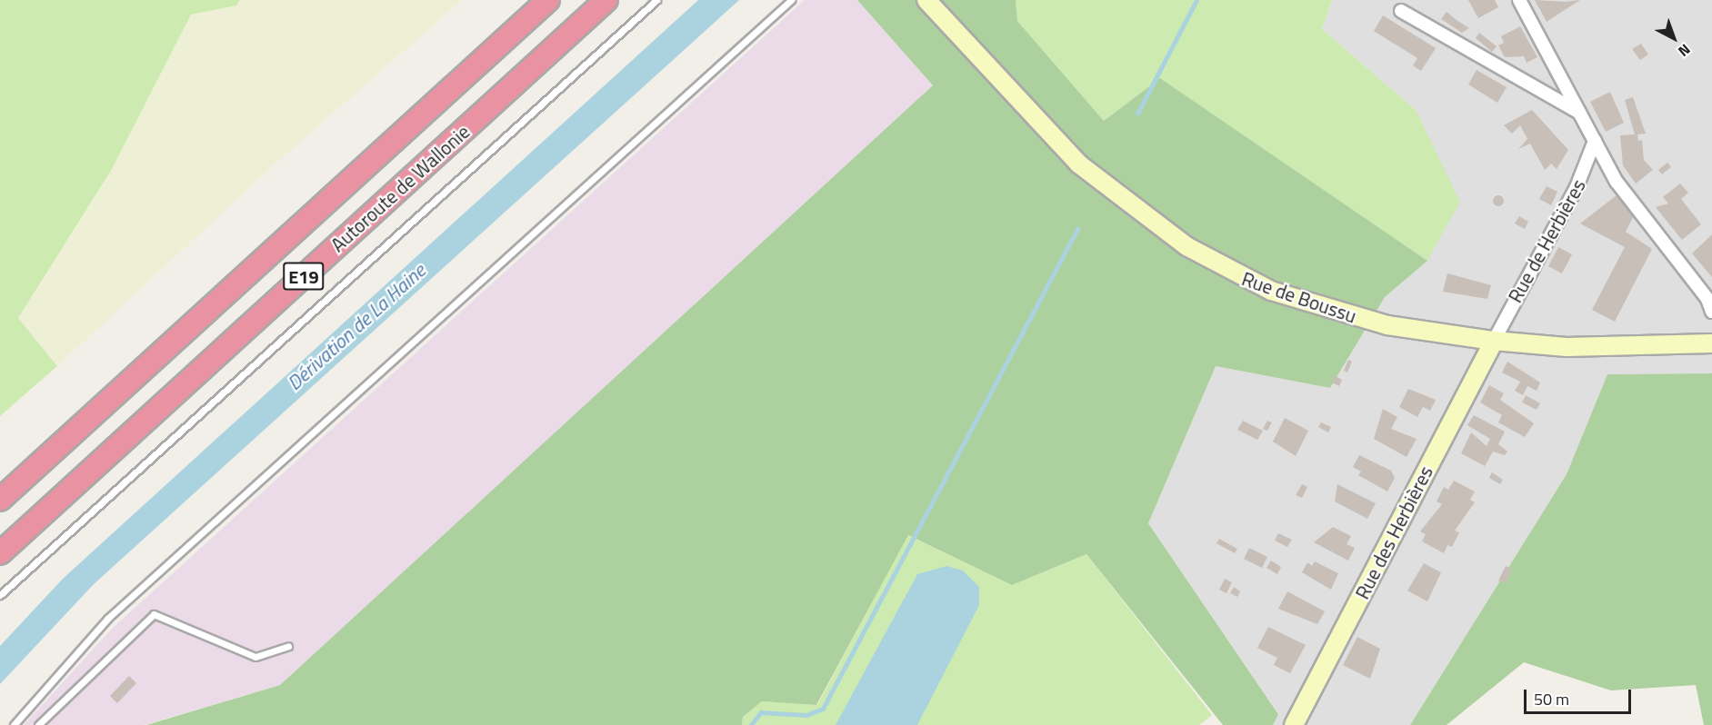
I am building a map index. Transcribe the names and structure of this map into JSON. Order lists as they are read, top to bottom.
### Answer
{
  "streets": {
    "highway": ["Autoroute de Wallonie", "E19"],
    "street": ["Rue de Herbières", "Rue de Boussu", "Rue des Herbières"]
  },
  "crossings": [
    ["Rue de Herbières", "Rue de Boussu"],
    ["Rue de Herbières", "Rue des Herbières"],
    ["Rue de Boussu", "Rue des Herbières"]
  ],
  "water": ["Dérivation de La Haine"],
  "scale_bar": "50 m",
  "north": "bottom right"
}
